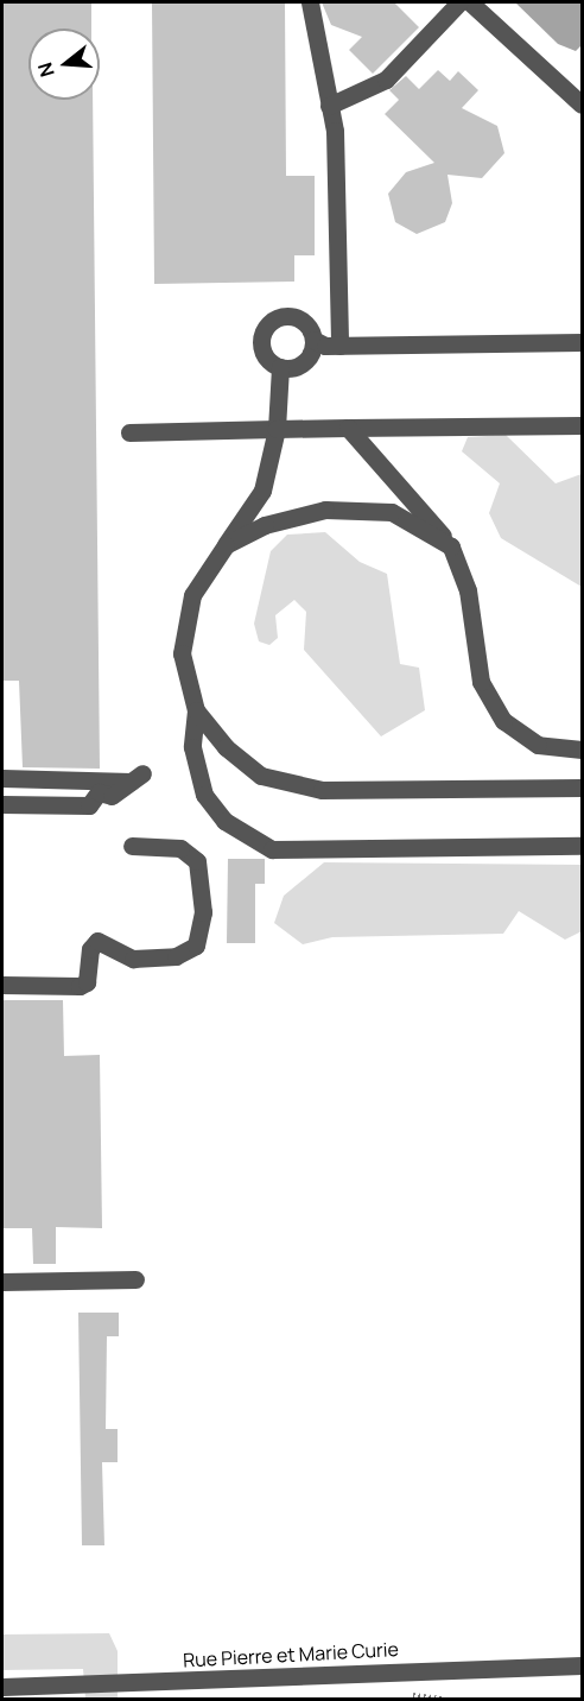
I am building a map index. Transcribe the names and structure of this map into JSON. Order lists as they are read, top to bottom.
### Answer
{
  "streets": {
    "street": ["Rue Pierre et Marie Curie"]
  },
  "north": "left"
}
